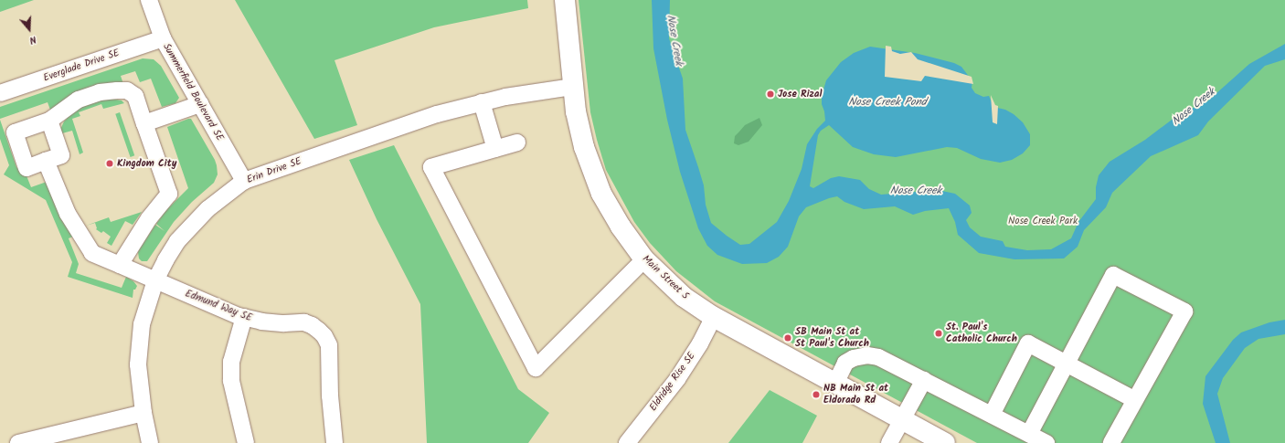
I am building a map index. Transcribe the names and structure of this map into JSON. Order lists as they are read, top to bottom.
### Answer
{
  "streets": {
    "main road": ["Main Street S"],
    "street": [
      "Everglade Drive SE",
      "Summerfield Boulevard SE",
      "Erin Drive SE",
      "Edmund Way SE",
      "Eldridge Rise SE"
    ]
  },
  "crossings": [
    ["Everglade Drive SE", "Summerfield Boulevard SE"],
    ["Summerfield Boulevard SE", "Erin Drive SE"],
    ["Erin Drive SE", "Main Street S"],
    ["Erin Drive SE", "Edmund Way SE"],
    ["Main Street S", "Eldridge Rise SE"]
  ],
  "water": ["Nose Creek", "Nose Creek Pond"],
  "parks": ["Nose Creek Park"],
  "places": [
    "Jose Rizal",
    "Kingdom City",
    "St. Paul's Catholic Church",
    "SB Main St at St Paul's Church",
    "NB Main St at Eldorado Rd"
  ],
  "north": "bottom"
}
